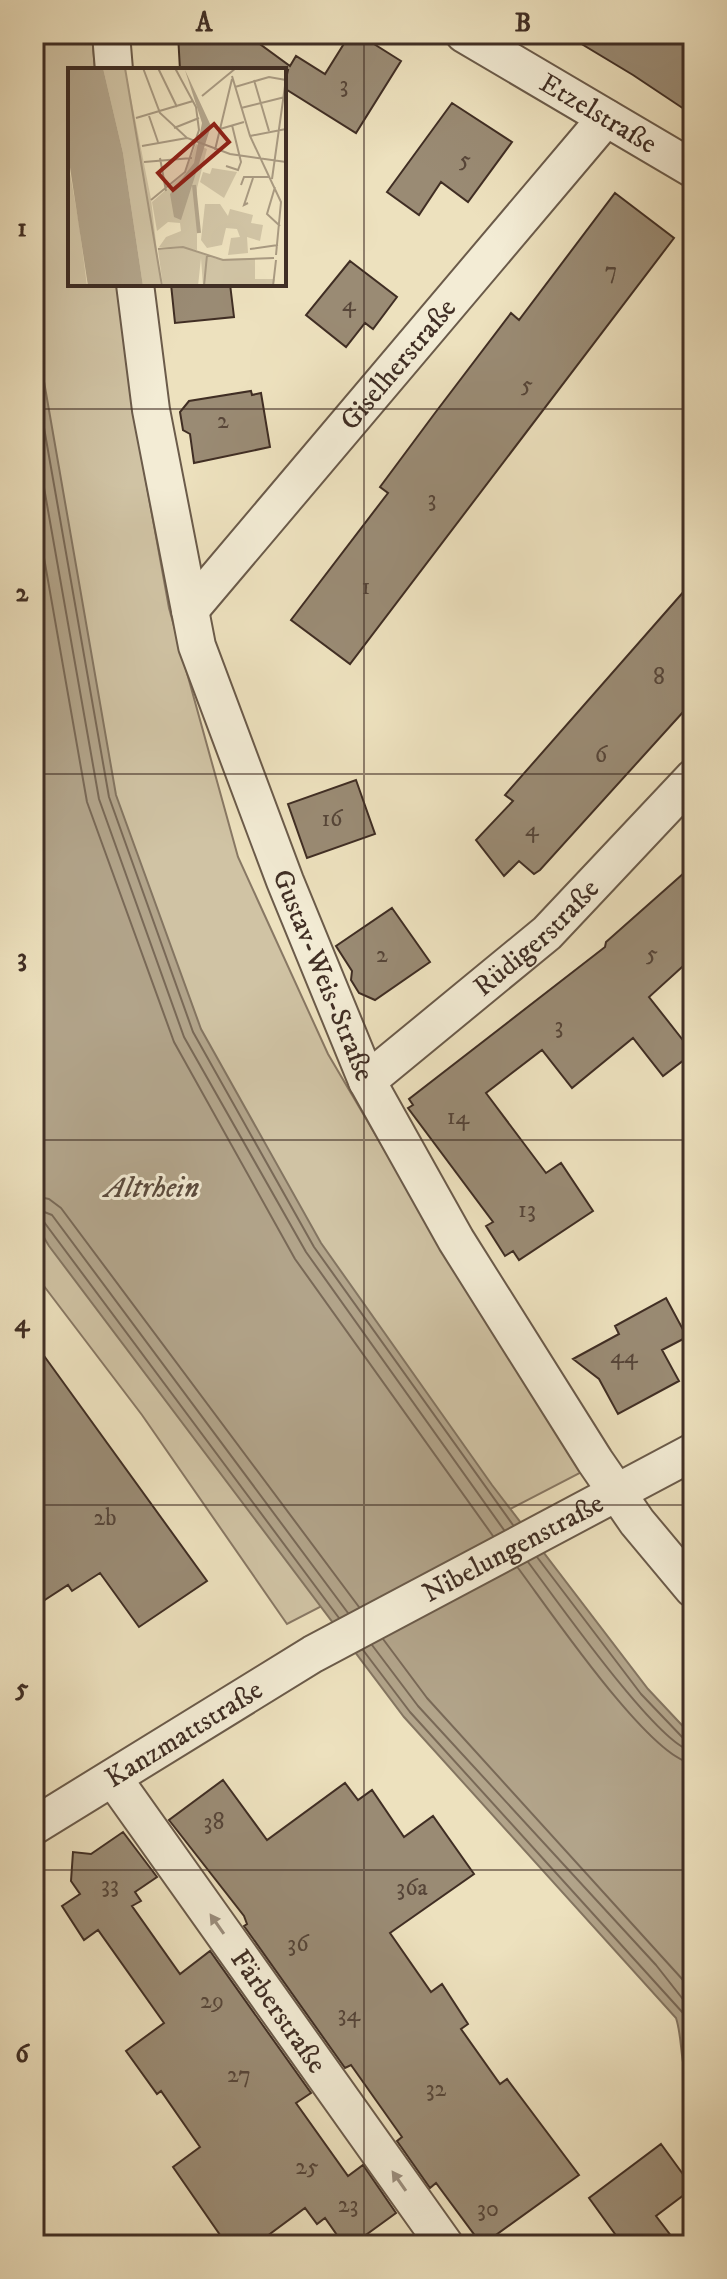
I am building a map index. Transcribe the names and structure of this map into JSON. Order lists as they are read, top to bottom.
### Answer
{
  "streets": {
    "street": [
      "Etzelstraße",
      "Giselherstraße",
      "Rüdigerstraße",
      "Gustav-Weis-Straße",
      "Nibelungenstraße",
      "Kanzmattstraße",
      "Färberstraße"
    ]
  },
  "crossings": [
    ["Etzelstraße", "Giselherstraße"],
    ["Giselherstraße", "Gustav-Weis-Straße"],
    ["Rüdigerstraße", "Gustav-Weis-Straße"],
    ["Gustav-Weis-Straße", "Nibelungenstraße"],
    ["Nibelungenstraße", "Kanzmattstraße"],
    ["Kanzmattstraße", "Färberstraße"]
  ],
  "one_way": ["Färberstraße"],
  "water": ["Altrhein"],
  "house_numbers": [
    "3",
    "5",
    "7",
    "4",
    "5",
    "2",
    "3",
    "1",
    "8",
    "6",
    "16",
    "4",
    "5",
    "2",
    "3",
    "14",
    "13",
    "44",
    "2b",
    "38",
    "33",
    "36a",
    "36",
    "29",
    "34",
    "27",
    "32",
    "25",
    "23",
    "30"
  ],
  "grid": {
    "columns": ["A", "B"],
    "rows": [
      "1",
      "2",
      "3",
      "4",
      "5",
      "6"
    ]
  }
}
